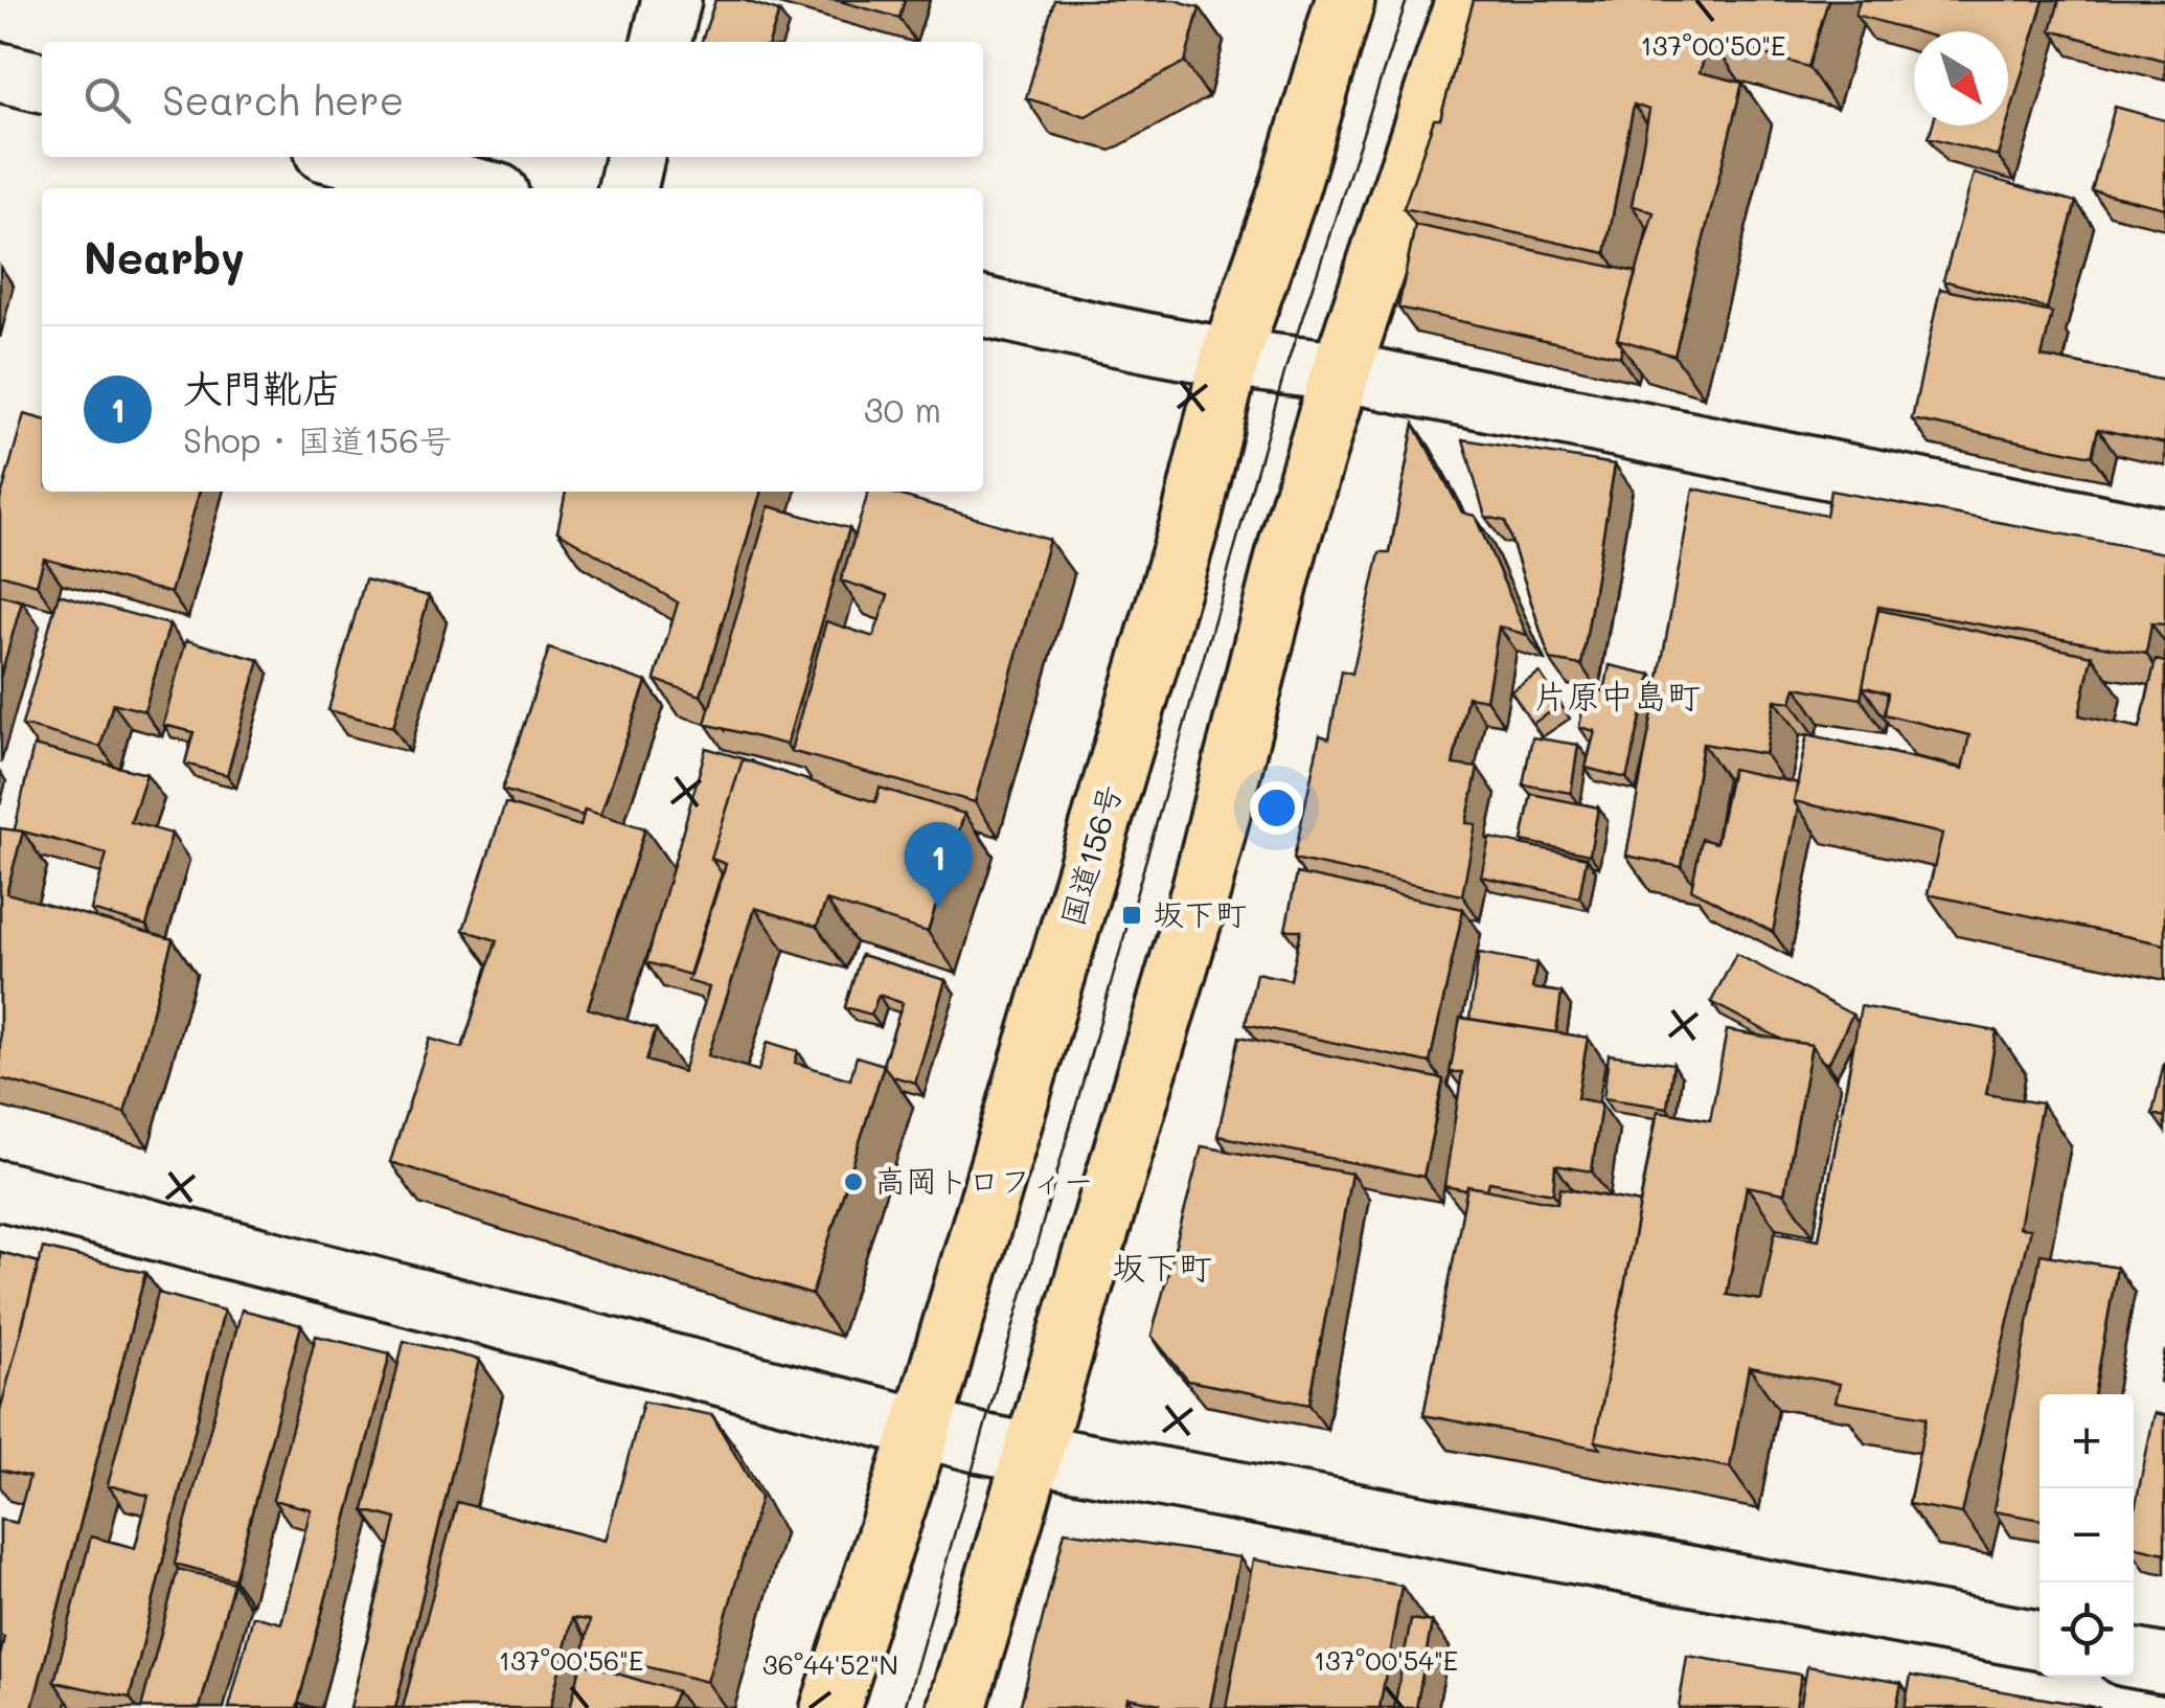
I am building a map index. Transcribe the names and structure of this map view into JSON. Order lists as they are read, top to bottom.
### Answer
{
  "streets": {
    "highway": ["国道156号"]
  },
  "districts": ["片原中島町", "坂下町"],
  "places": {
    "transit": ["坂下町"],
    "other": ["高岡トロフィー"]
  },
  "north": "bottom right",
  "page": {
    "search": "Search here",
    "heading": "Nearby",
    "list": [
      {
        "mark": "1",
        "name": "大門靴店",
        "note": "Shop · 国道156号",
        "value": "30 m"
      }
    ],
    "pins": "1",
    "map_buttons": ["+", "−"]
  },
  "coordinates": [
    "137°00'50\"E",
    "137°00'56\"E",
    "137°00'54\"E",
    "36°44'52\"N"
  ]
}
